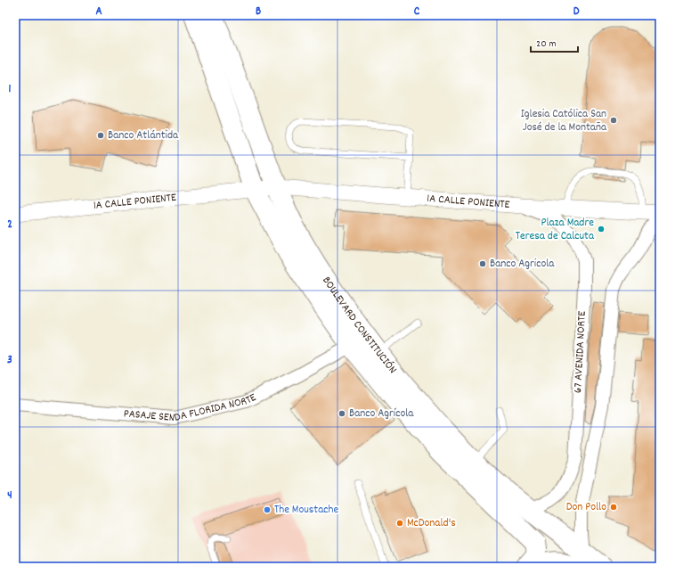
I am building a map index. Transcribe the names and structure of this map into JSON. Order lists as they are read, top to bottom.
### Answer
{
  "streets": {
    "highway": ["BOULEVARD CONSTITUCIÓN"],
    "street": ["1A CALLE PONIENTE", "67 AVENIDA NORTE", "PASAJE SENDA FLORIDA NORTE"]
  },
  "crossings": [
    ["1A CALLE PONIENTE", "BOULEVARD CONSTITUCIÓN"],
    ["1A CALLE PONIENTE", "67 AVENIDA NORTE"],
    ["BOULEVARD CONSTITUCIÓN", "67 AVENIDA NORTE"],
    ["BOULEVARD CONSTITUCIÓN", "PASAJE SENDA FLORIDA NORTE"]
  ],
  "places": [
    "Iglesia Católica San José de la Montaña",
    "Banco Atlántida",
    "Plaza Madre Teresa de Calcuta",
    "Banco Agricola",
    "Banco Agrícola",
    "Don Pollo",
    "The Moustache",
    "McDonald's"
  ],
  "scale_bar": "20 m",
  "grid": {
    "columns": [
      "A",
      "B",
      "C",
      "D"
    ],
    "rows": [
      "1",
      "2",
      "3",
      "4"
    ]
  }
}
